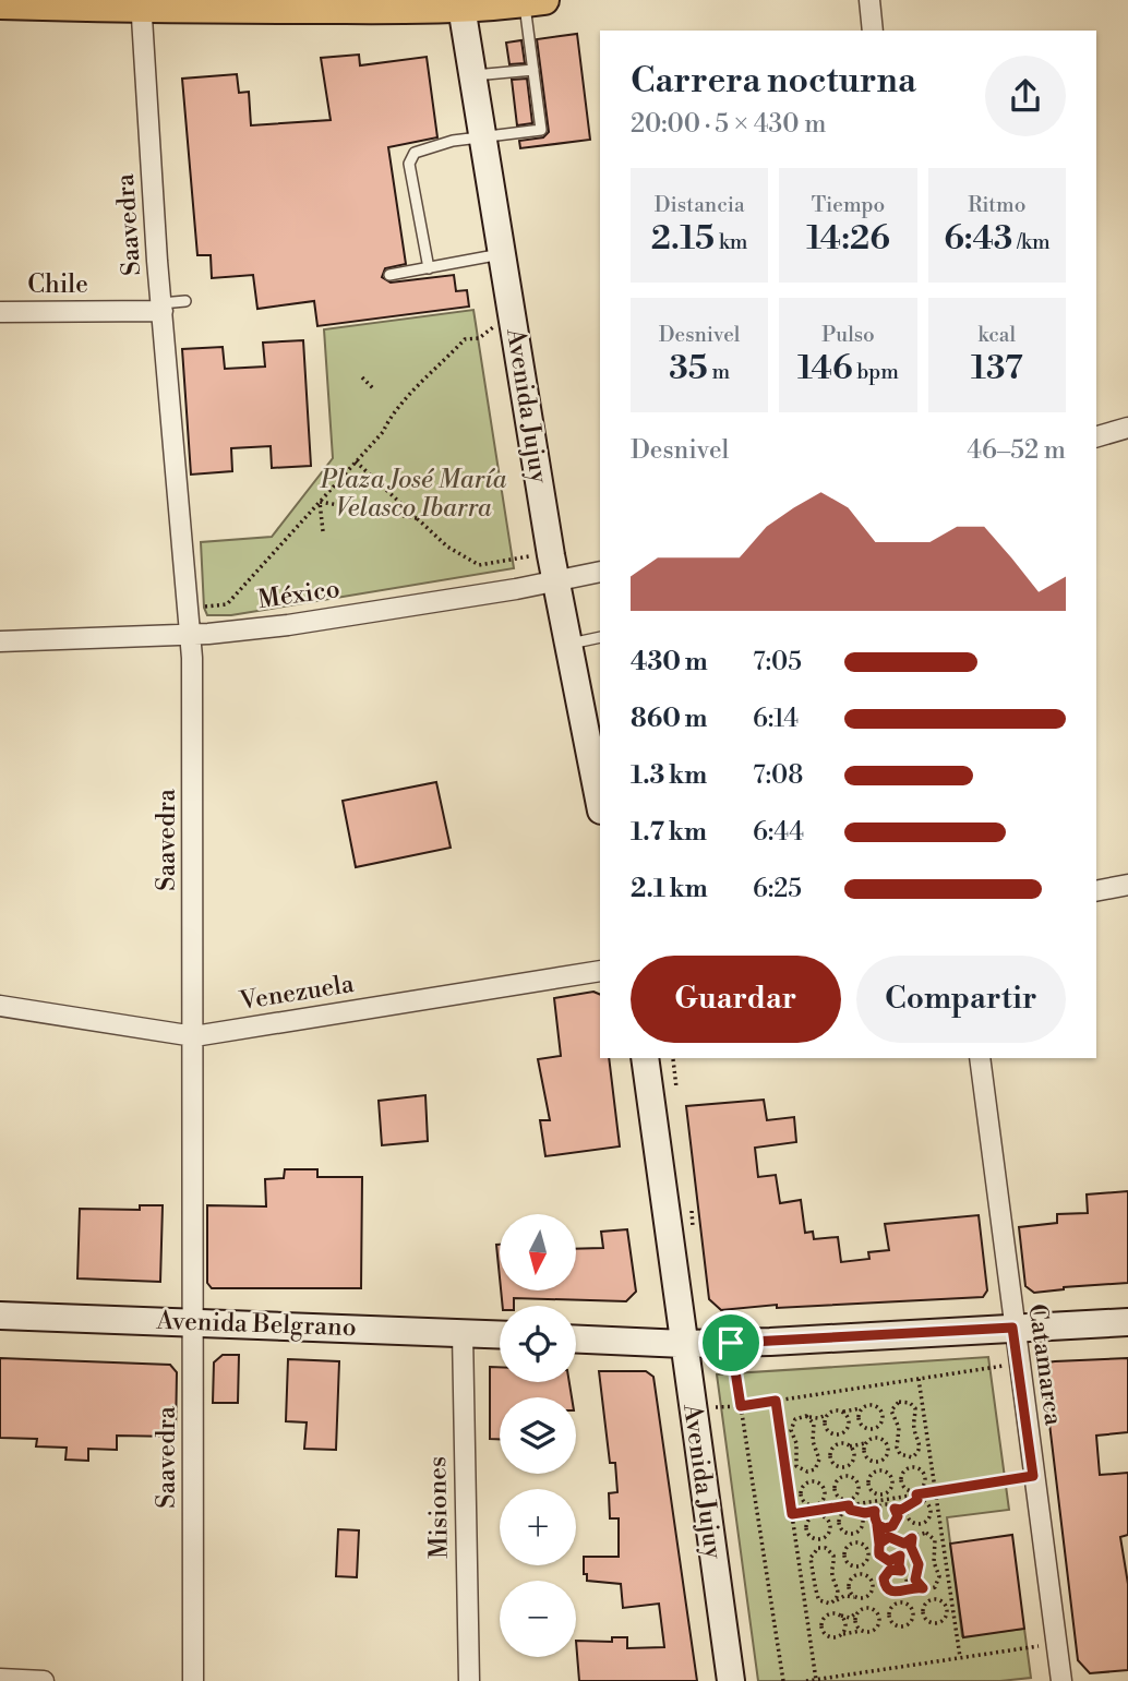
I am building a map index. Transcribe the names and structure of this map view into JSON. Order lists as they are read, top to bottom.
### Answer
{
  "streets": {
    "main road": ["Avenida Jujuy", "Avenida Belgrano"],
    "street": [
      "Saavedra",
      "Chile",
      "México",
      "Venezuela",
      "Catamarca",
      "Misiones"
    ]
  },
  "crossings": [
    ["Saavedra", "Chile"],
    ["Saavedra", "México"],
    ["Saavedra", "Venezuela"],
    ["Saavedra", "Avenida Belgrano"],
    ["Avenida Jujuy", "México"],
    ["Avenida Belgrano", "Misiones"]
  ],
  "parks": ["Plaza José María Velasco Ibarra"],
  "north": "bottom",
  "page": {
    "heading": ["Carrera nocturna", "20:00 · 5 × 430 m"],
    "stats": [
      ["Distancia", "2.15 km"],
      ["Tiempo", "14:26"],
      ["Ritmo", "6:43 /km"],
      ["Desnivel", "35 m"],
      ["Pulso", "146 bpm"],
      ["kcal", "137"]
    ],
    "chart": ["Desnivel", "46–52 m"],
    "list": [
      {
        "name": "430 m",
        "note": "7:05"
      },
      {
        "name": "860 m",
        "note": "6:14"
      },
      {
        "name": "1.3 km",
        "note": "7:08"
      },
      {
        "name": "1.7 km",
        "note": "6:44"
      },
      {
        "name": "2.1 km",
        "note": "6:25"
      }
    ],
    "buttons": ["Guardar", "Compartir"],
    "map_buttons": ["+", "−"]
  }
}
